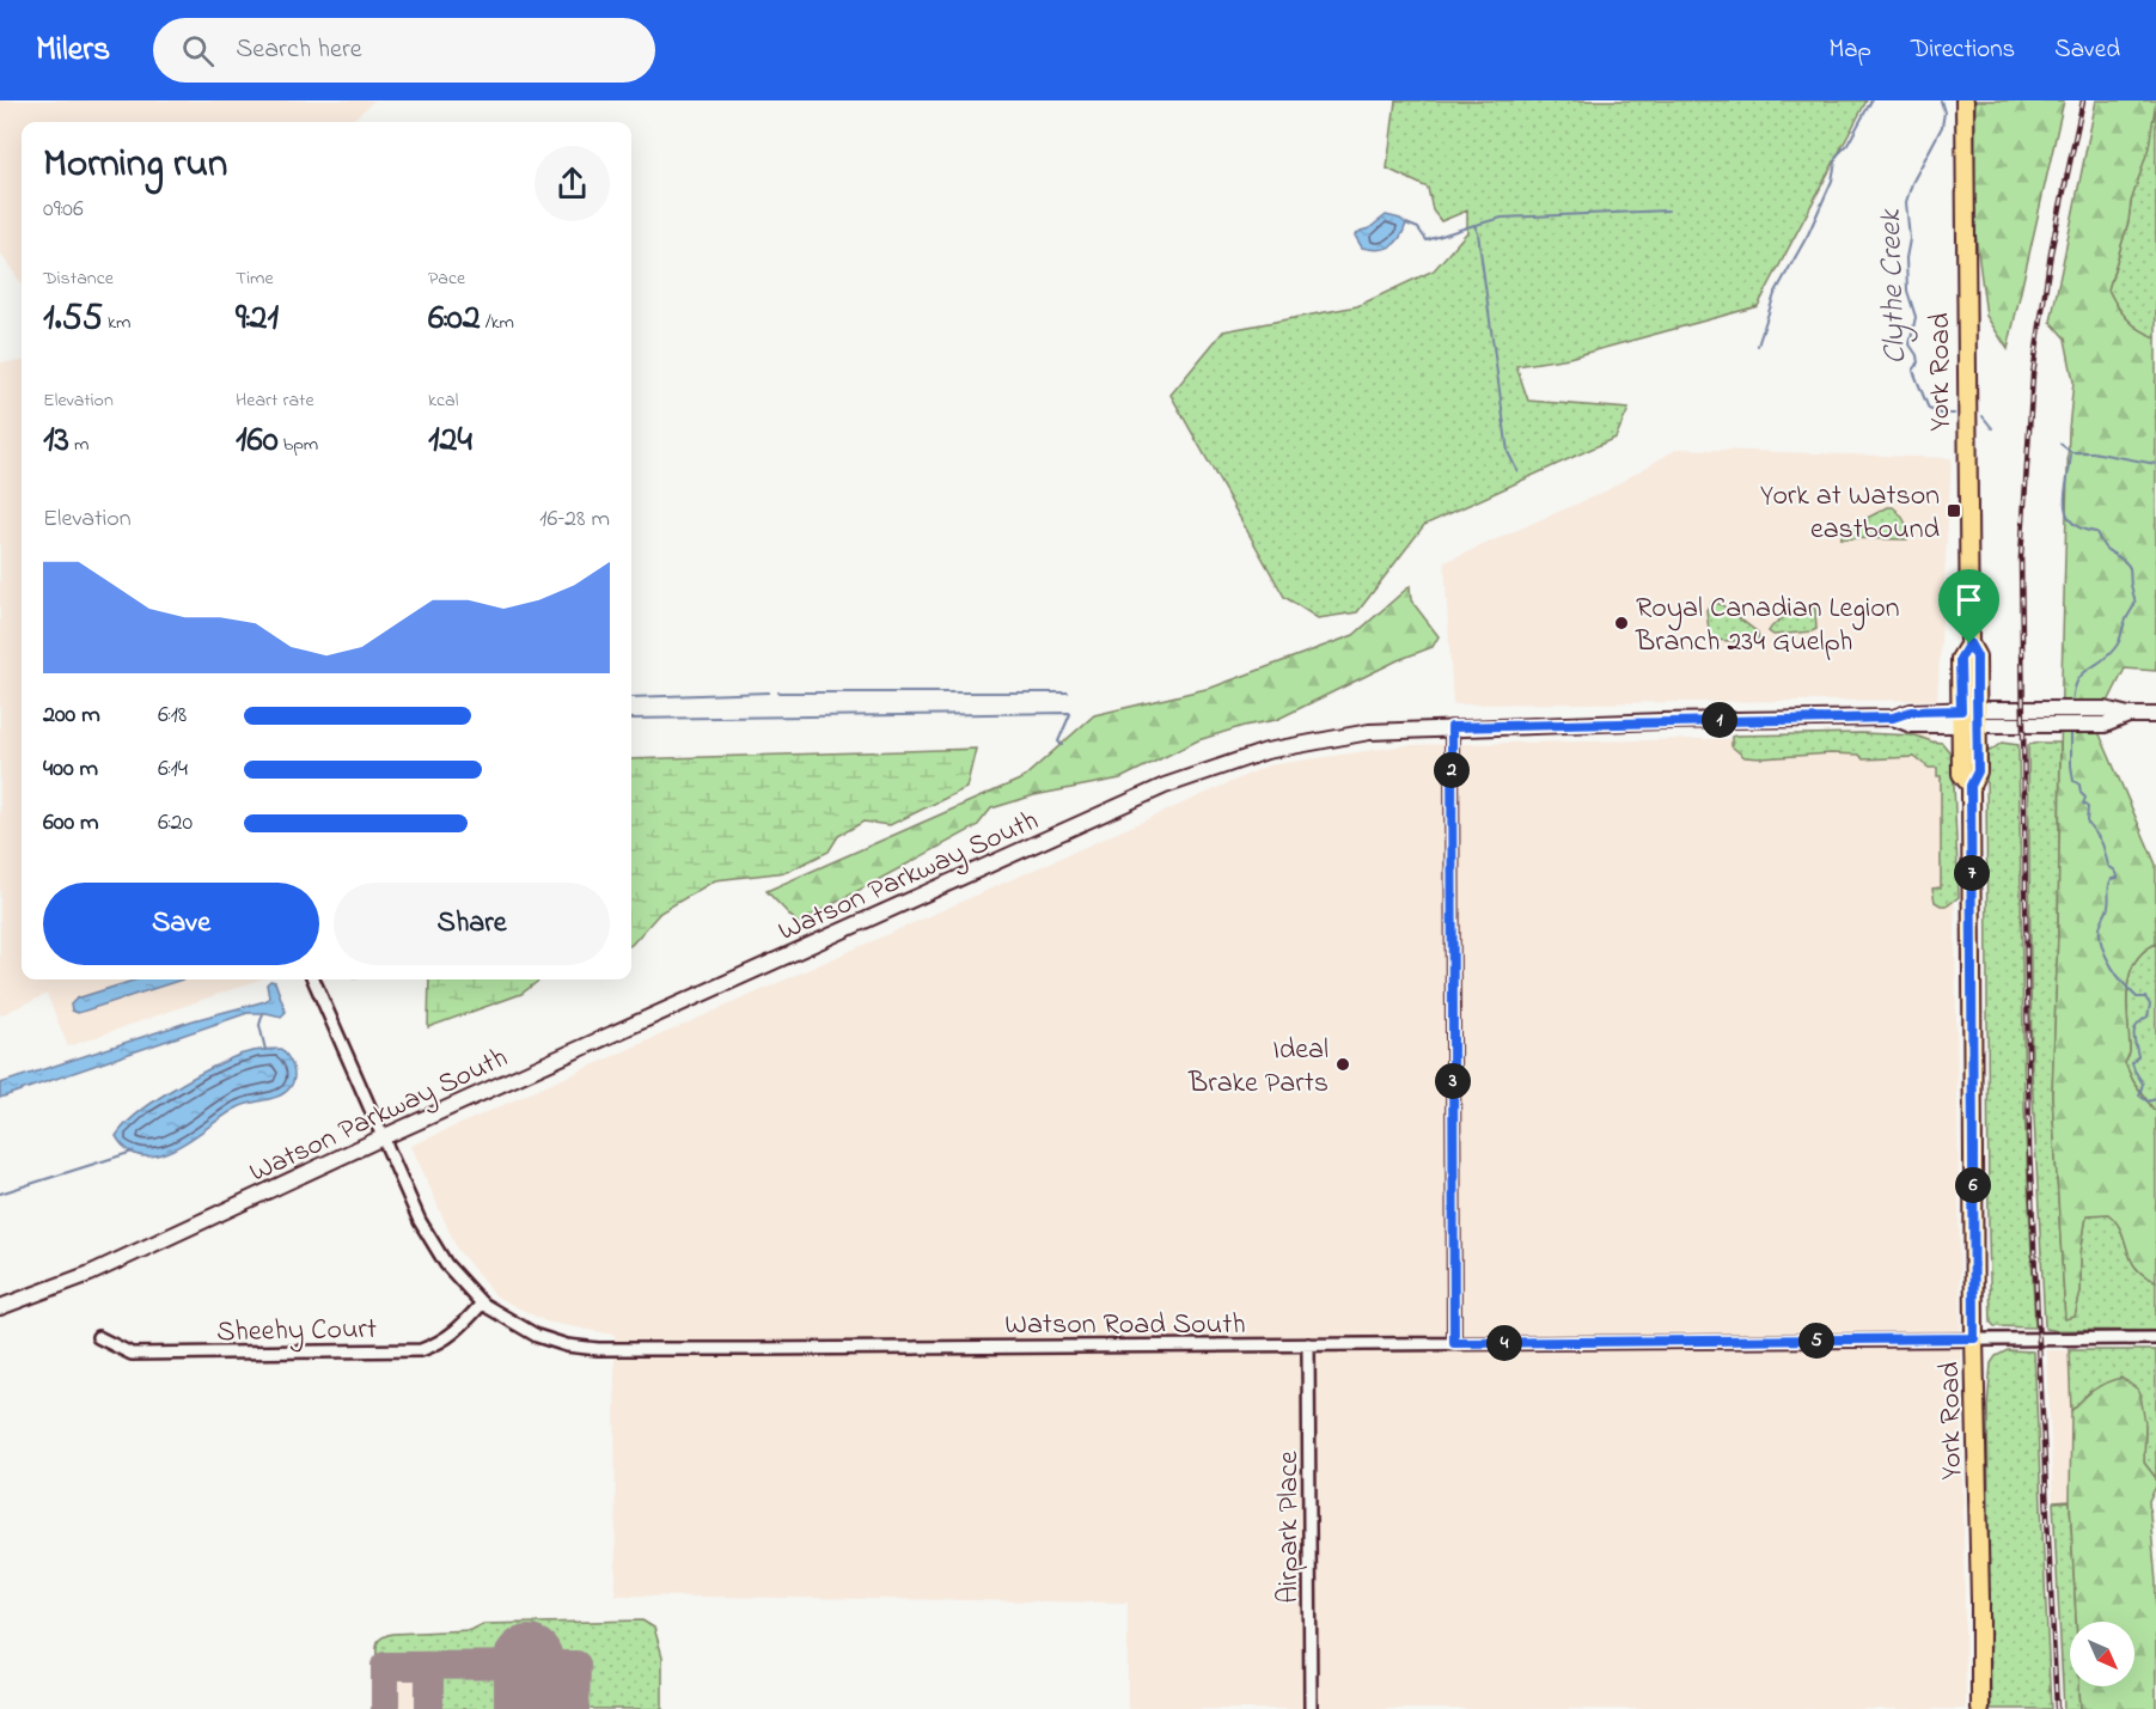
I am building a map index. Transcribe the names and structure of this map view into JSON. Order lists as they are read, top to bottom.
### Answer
{
  "streets": {
    "main road": ["York Road", "Watson Parkway South"],
    "street": ["Watson Road South", "Sheehy Court", "Airpark Place"]
  },
  "crossings": [
    ["York Road", "Watson Parkway South"],
    ["York Road", "Watson Road South"],
    ["Watson Parkway South", "Watson Road South"],
    ["Watson Road South", "Sheehy Court"],
    ["Watson Road South", "Airpark Place"]
  ],
  "water": ["Clythe Creek"],
  "places": {
    "transit": ["York at Watson eastbound"],
    "other": ["Royal Canadian Legion Branch 234 Guelph", "Ideal Brake Parts"]
  },
  "north": "bottom right",
  "page": {
    "header": "Milers",
    "search": "Search here",
    "nav": ["Map", "Directions", "Saved"],
    "heading": ["Morning run", "09:06"],
    "stats": [
      ["Distance", "1.55 km"],
      ["Time", "9:21"],
      ["Pace", "6:02 /km"],
      ["Elevation", "13 m"],
      ["Heart rate", "160 bpm"],
      ["kcal", "124"]
    ],
    "chart": ["Elevation", "16–28 m"],
    "list": [
      {
        "name": "200 m",
        "note": "6:18"
      },
      {
        "name": "400 m",
        "note": "6:14"
      },
      {
        "name": "600 m",
        "note": "6:20"
      }
    ],
    "pins": [
      "1",
      "2",
      "7",
      "3",
      "6",
      "5",
      "4"
    ],
    "buttons": ["Save", "Share"]
  }
}
